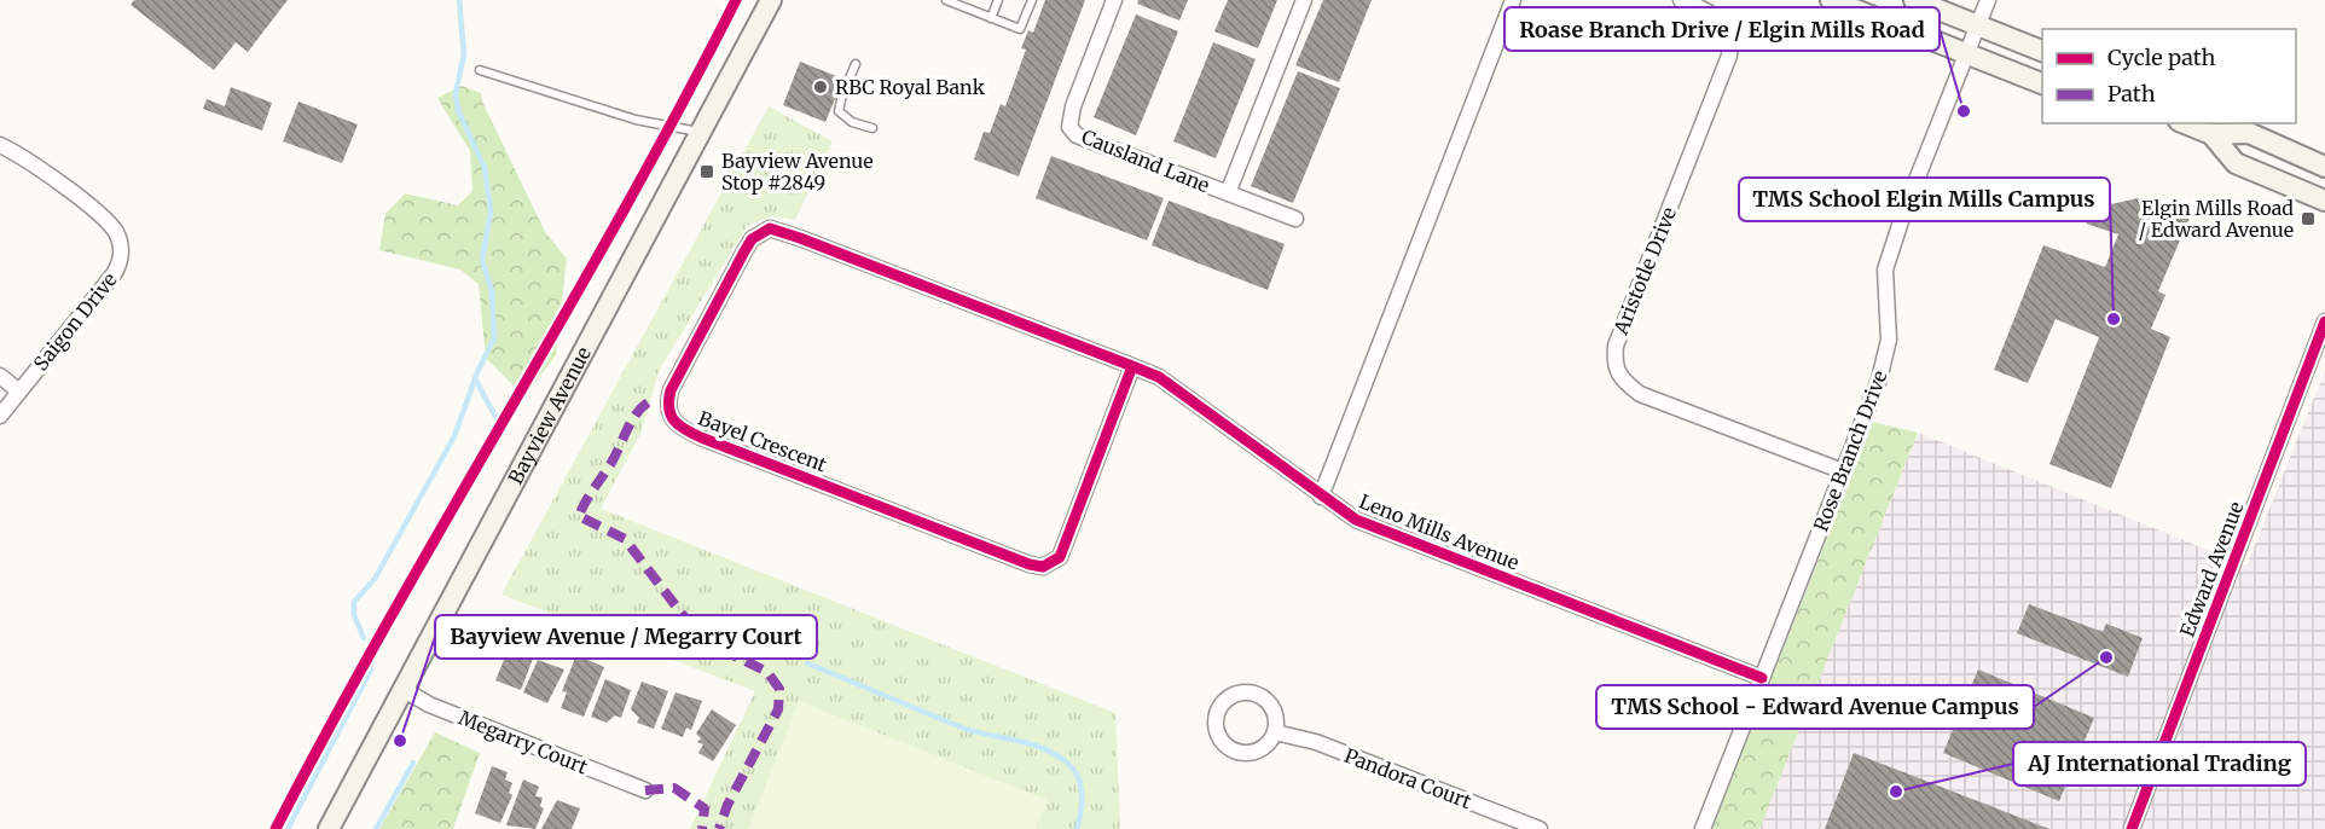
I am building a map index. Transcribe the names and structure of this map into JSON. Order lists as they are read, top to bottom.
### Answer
{
  "streets": {
    "main road": ["Bayview Avenue"],
    "street": [
      "Causland Lane",
      "Aristotle Drive",
      "Saigon Drive",
      "Bayel Crescent",
      "Rose Branch Drive",
      "Leno Mills Avenue",
      "Edward Avenue",
      "Megarry Court",
      "Pandora Court"
    ]
  },
  "crossings": [
    ["Aristotle Drive", "Rose Branch Drive"],
    ["Bayview Avenue", "Megarry Court"],
    ["Bayel Crescent", "Leno Mills Avenue"],
    ["Rose Branch Drive", "Leno Mills Avenue"]
  ],
  "places": {
    "other": [
      "RBC Royal Bank",
      "Roase Branch Drive / Elgin Mills Road",
      "TMS School Elgin Mills Campus",
      "TMS School - Edward Avenue Campus",
      "Bayview Avenue / Megarry Court",
      "AJ International Trading"
    ],
    "transit": ["Bayview Avenue Stop #2849", "Elgin Mills Road / Edward Avenue"]
  },
  "legend": ["Cycle path", "Path"]
}
